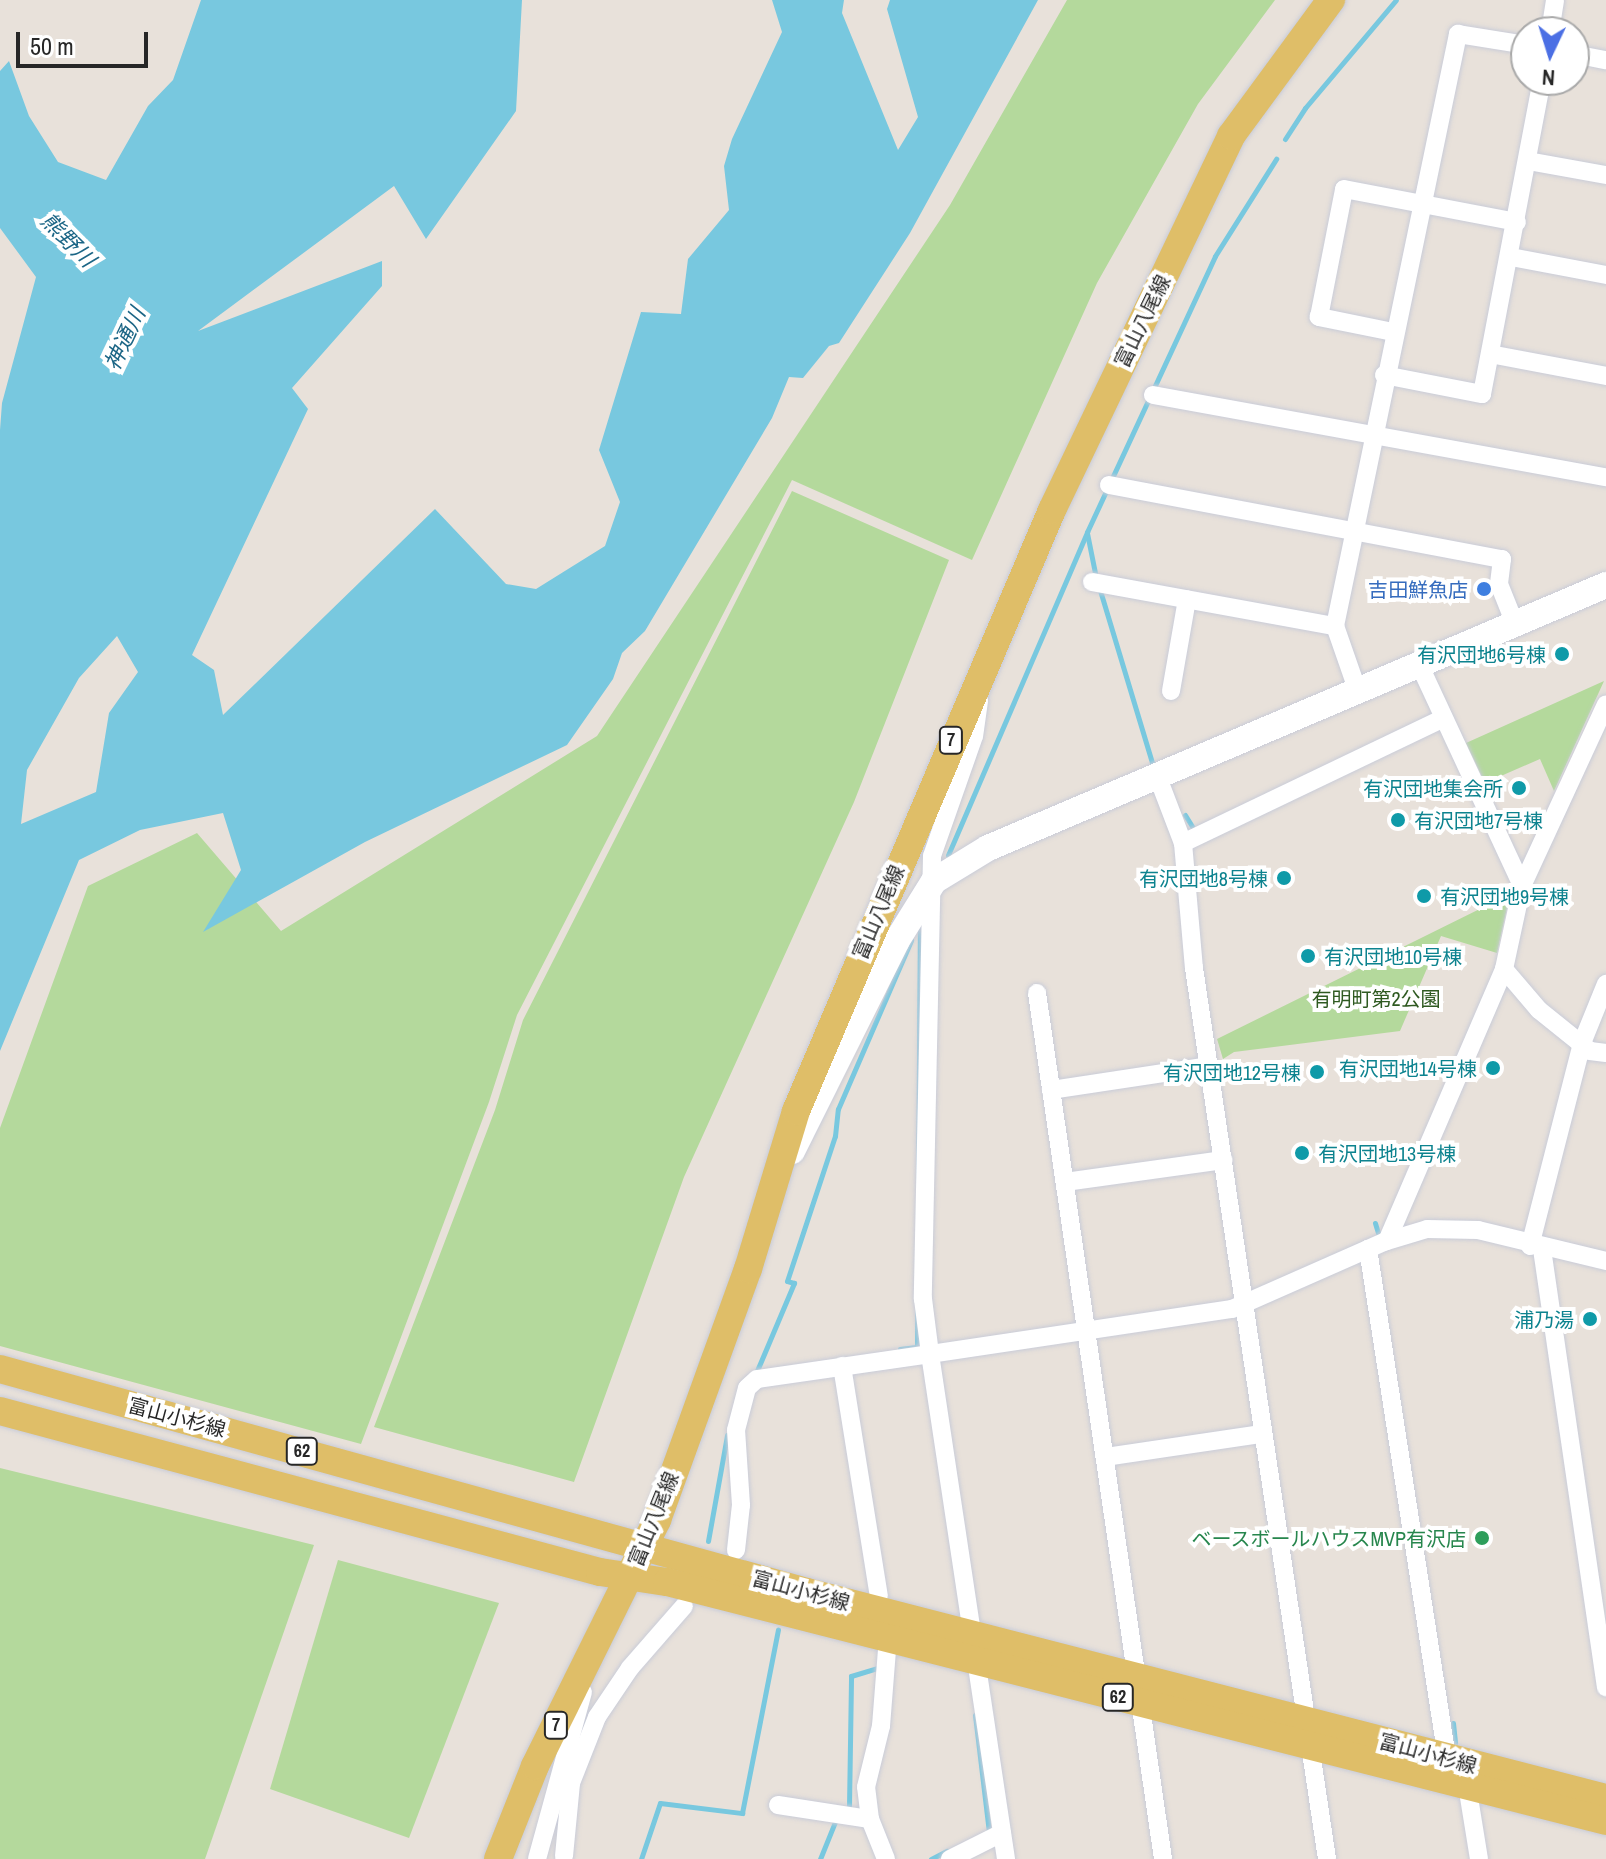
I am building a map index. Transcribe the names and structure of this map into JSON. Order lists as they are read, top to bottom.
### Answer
{
  "streets": {
    "main road": [
      "富山八尾線",
      "7",
      "富山小杉線",
      "62"
    ]
  },
  "crossings": [
    ["富山八尾線", "富山小杉線"]
  ],
  "water": ["熊野川", "神通川"],
  "parks": ["有明町第2公園"],
  "places": [
    "吉田鮮魚店",
    "有沢団地6号棟",
    "有沢団地集会所",
    "有沢団地7号棟",
    "有沢団地8号棟",
    "有沢団地9号棟",
    "有沢団地10号棟",
    "有沢団地14号棟",
    "有沢団地12号棟",
    "有沢団地13号棟",
    "浦乃湯",
    "ベースボールハウスMVP有沢店"
  ],
  "scale_bar": "50 m",
  "north": "bottom"
}
